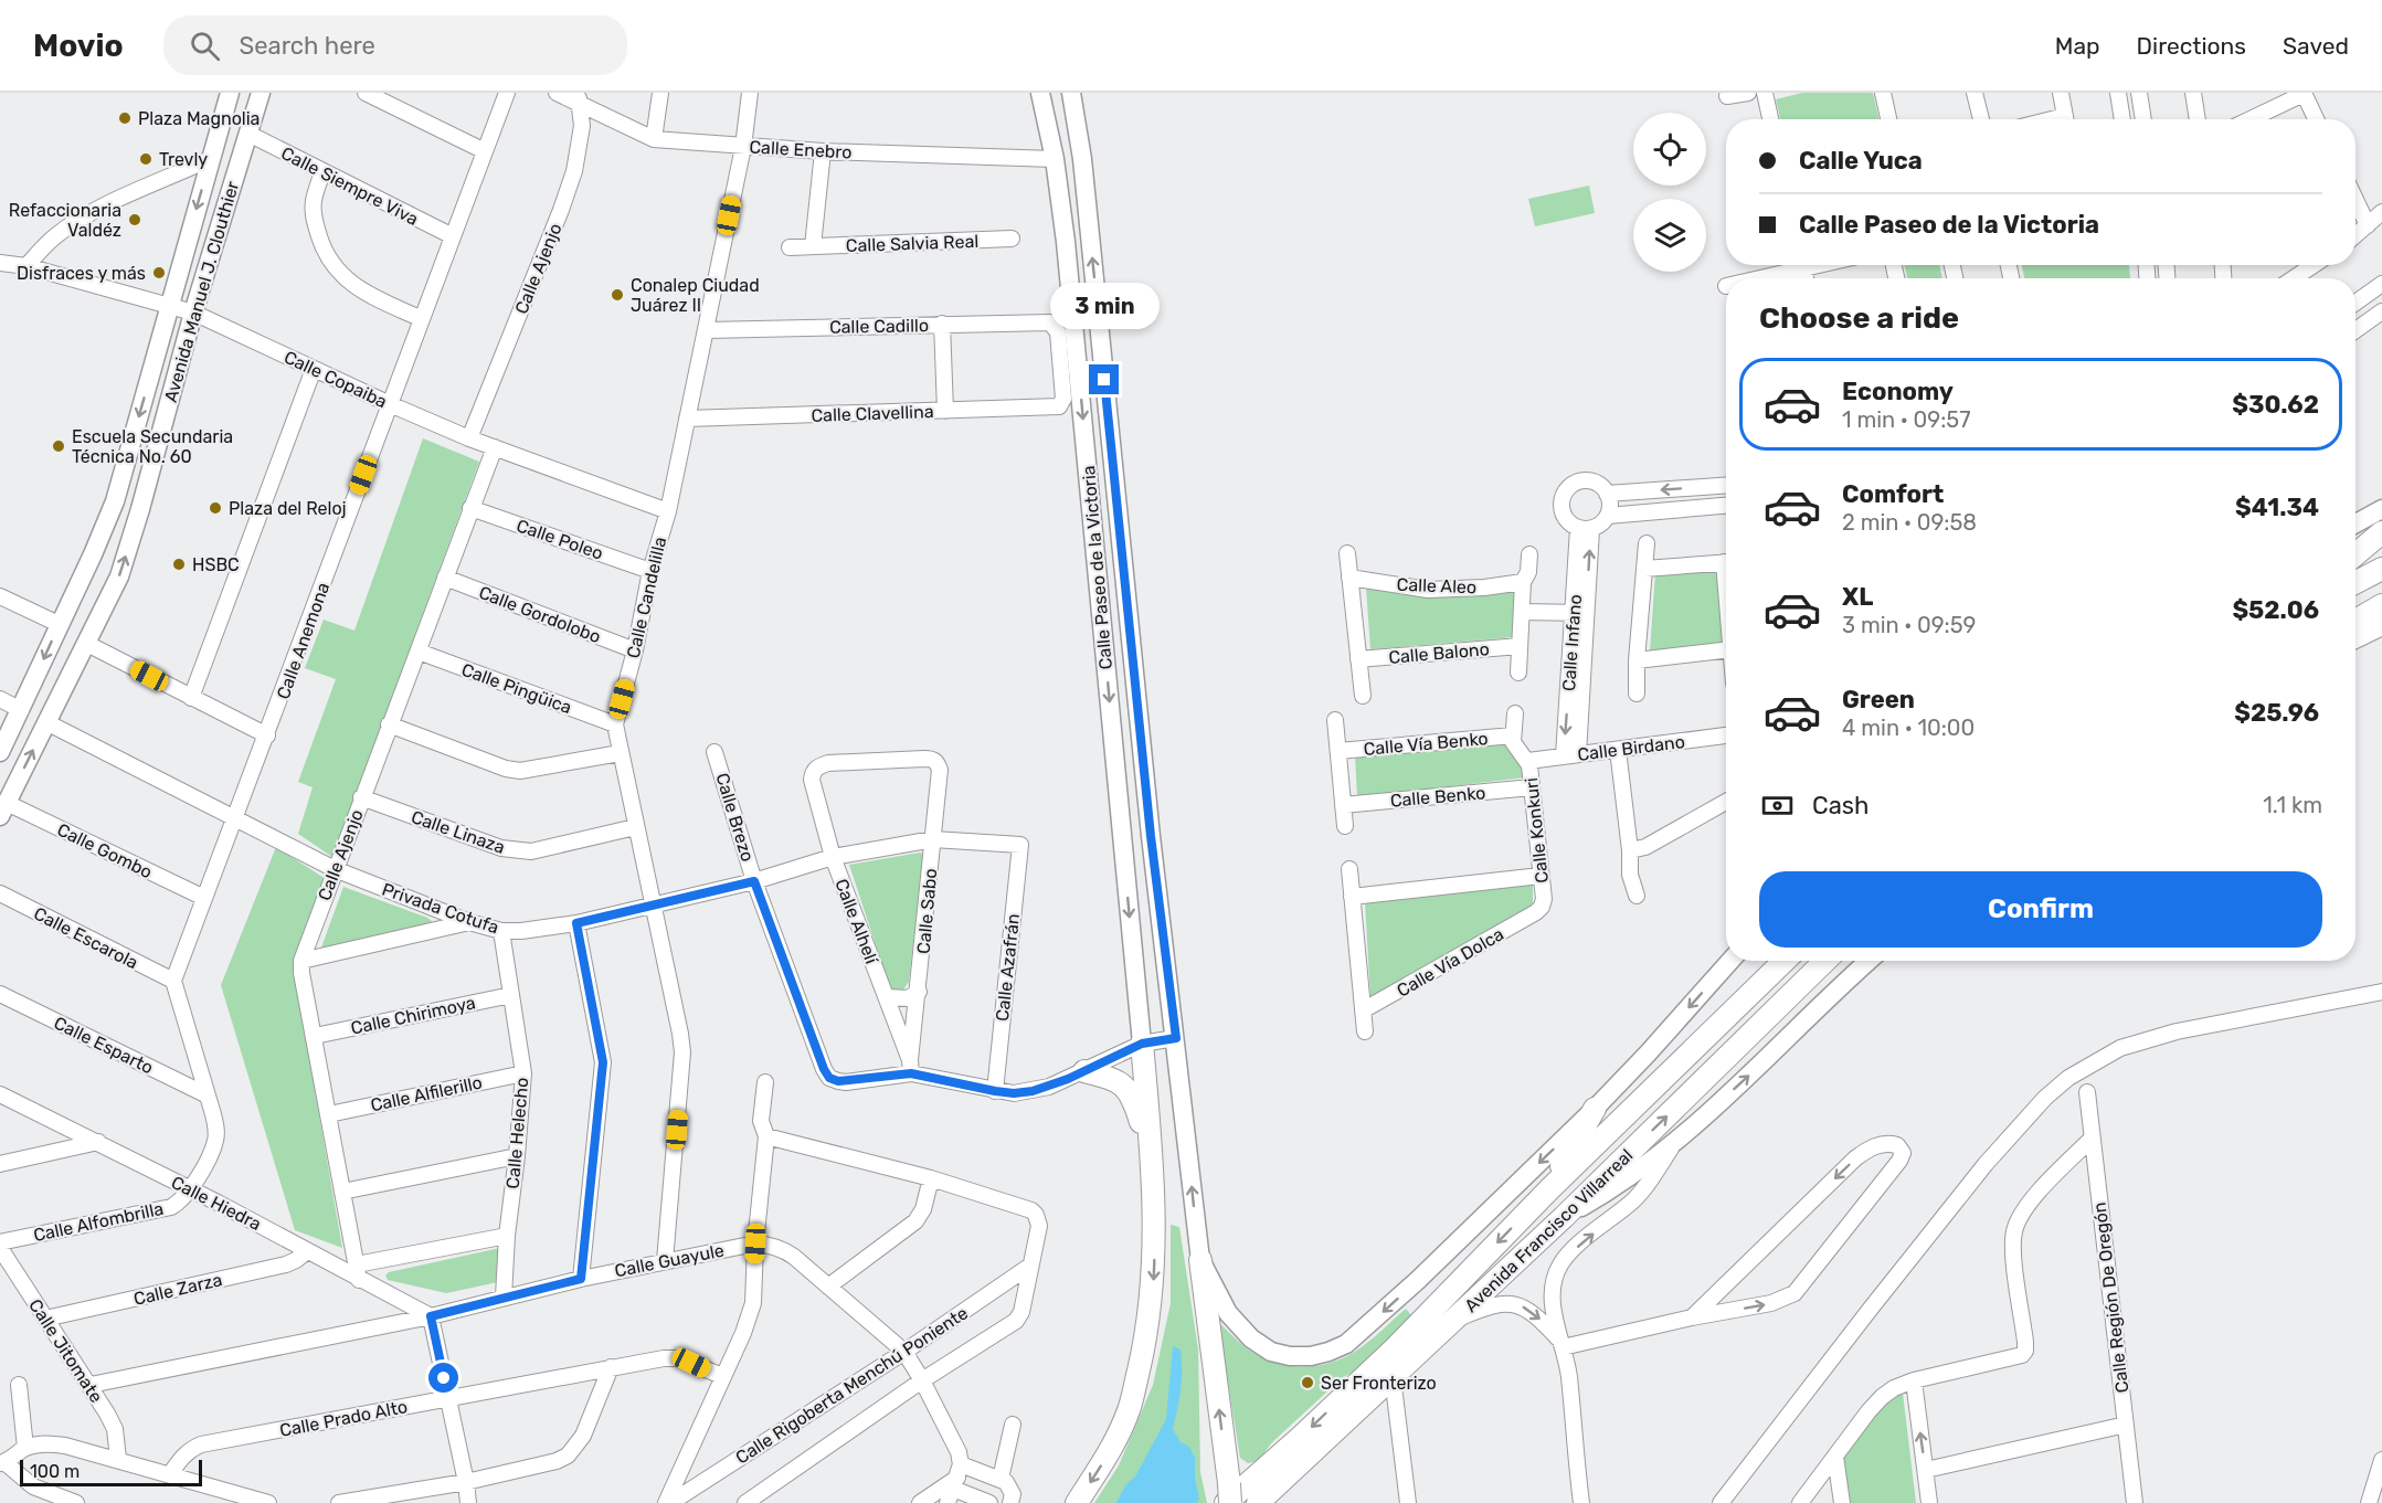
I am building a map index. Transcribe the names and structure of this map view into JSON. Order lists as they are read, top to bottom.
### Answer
{
  "streets": {
    "highway": ["Avenida Francisco Villarreal"],
    "main road": ["Avenida Manuel J. Clouthier", "Calle Paseo de la Victoria"],
    "street": [
      "Calle Enebro",
      "Calle Siempre Viva",
      "Calle Salvia Real",
      "Calle Ajenjo",
      "Calle Cadillo",
      "Calle Copaiba",
      "Calle Clavellina",
      "Calle Poleo",
      "Calle Aleo",
      "Calle Candelilla",
      "Calle Gordolobo",
      "Calle Anemona",
      "Calle Infano",
      "Calle Balono",
      "Calle Pingüica",
      "Calle Vía Benko",
      "Calle Birdano",
      "Calle Benko",
      "Calle Brezo",
      "Calle Konkuri",
      "Calle Linaza",
      "Calle Gombo",
      "Privada Cotufa",
      "Calle Sabo",
      "Calle Alhelí",
      "Calle Escarola",
      "Calle Vía Dolca",
      "Calle Azafrán",
      "Calle Chirimoya",
      "Calle Esparto",
      "Calle Alfilerillo",
      "Calle Helecho",
      "Calle Hiedra",
      "Calle Alfombrilla",
      "Calle Guayule",
      "Calle Zarza",
      "Calle Región De Oregón",
      "Calle Jitomate",
      "Calle Rigoberta Menchú Poniente",
      "Calle Prado Alto"
    ]
  },
  "crossings": [
    ["Calle Enebro", "Calle Ajenjo"],
    ["Calle Enebro", "Calle Paseo de la Victoria"],
    ["Calle Enebro", "Calle Candelilla"],
    ["Calle Siempre Viva", "Avenida Manuel J. Clouthier"],
    ["Calle Siempre Viva", "Calle Anemona"],
    ["Calle Ajenjo", "Calle Copaiba"],
    ["Calle Ajenjo", "Calle Poleo"],
    ["Calle Ajenjo", "Calle Gordolobo"],
    ["Calle Ajenjo", "Calle Pingüica"],
    ["Calle Ajenjo", "Calle Linaza"],
    ["Calle Ajenjo", "Privada Cotufa"],
    ["Calle Ajenjo", "Calle Chirimoya"],
    ["Calle Ajenjo", "Calle Alfilerillo"],
    ["Calle Ajenjo", "Calle Hiedra"],
    ["Avenida Manuel J. Clouthier", "Calle Copaiba"],
    ["Avenida Manuel J. Clouthier", "Calle Gombo"],
    ["Avenida Manuel J. Clouthier", "Privada Cotufa"],
    ["Calle Cadillo", "Calle Clavellina"],
    ["Calle Cadillo", "Calle Candelilla"],
    ["Calle Copaiba", "Calle Candelilla"],
    ["Calle Copaiba", "Calle Anemona"],
    ["Calle Clavellina", "Calle Candelilla"],
    ["Calle Poleo", "Calle Candelilla"],
    ["Calle Candelilla", "Calle Gordolobo"],
    ["Calle Candelilla", "Calle Pingüica"],
    ["Calle Candelilla", "Calle Linaza"],
    ["Calle Candelilla", "Privada Cotufa"],
    ["Calle Candelilla", "Calle Guayule"],
    ["Calle Anemona", "Calle Gombo"],
    ["Calle Anemona", "Privada Cotufa"],
    ["Calle Anemona", "Calle Escarola"],
    ["Calle Infano", "Calle Birdano"],
    ["Calle Vía Benko", "Calle Benko"],
    ["Calle Vía Benko", "Calle Konkuri"],
    ["Calle Birdano", "Calle Konkuri"],
    ["Calle Benko", "Calle Konkuri"],
    ["Calle Brezo", "Privada Cotufa"],
    ["Calle Brezo", "Calle Sabo"],
    ["Calle Brezo", "Calle Alhelí"],
    ["Calle Konkuri", "Calle Vía Dolca"],
    ["Privada Cotufa", "Calle Sabo"],
    ["Privada Cotufa", "Calle Alhelí"],
    ["Privada Cotufa", "Calle Azafrán"],
    ["Privada Cotufa", "Calle Helecho"],
    ["Calle Sabo", "Calle Alhelí"],
    ["Calle Chirimoya", "Calle Helecho"],
    ["Calle Alfilerillo", "Calle Helecho"],
    ["Calle Helecho", "Calle Guayule"],
    ["Calle Hiedra", "Calle Alfombrilla"],
    ["Calle Hiedra", "Calle Guayule"],
    ["Calle Hiedra", "Calle Zarza"],
    ["Calle Guayule", "Calle Jitomate"],
    ["Calle Guayule", "Calle Rigoberta Menchú Poniente"],
    ["Calle Zarza", "Calle Jitomate"]
  ],
  "places": [
    "Plaza Magnolia",
    "Trevly",
    "Refaccionaria Valdéz",
    "Disfraces y más",
    "Conalep Ciudad Juárez II",
    "Escuela Secundaria Técnica No. 60",
    "Plaza del Reloj",
    "HSBC",
    "Ser Fronterizo"
  ],
  "scale_bar": "100 m",
  "page": {
    "header": "Movio",
    "search": "Search here",
    "nav": ["Map", "Directions", "Saved"],
    "banner": ["Calle Yuca", "Calle Paseo de la Victoria"],
    "heading": "Choose a ride",
    "bubble": "3 min",
    "list": [
      {
        "name": "Economy",
        "note": "1 min · 09:57",
        "value": "$30.62"
      },
      {
        "name": "Comfort",
        "note": "2 min · 09:58",
        "value": "$41.34"
      },
      {
        "name": "XL",
        "note": "3 min · 09:59",
        "value": "$52.06"
      },
      {
        "name": "Green",
        "note": "4 min · 10:00",
        "value": "$25.96"
      }
    ],
    "pay": ["Cash", "1.1 km"],
    "buttons": "Confirm",
    "scale": "100 m"
  }
}
